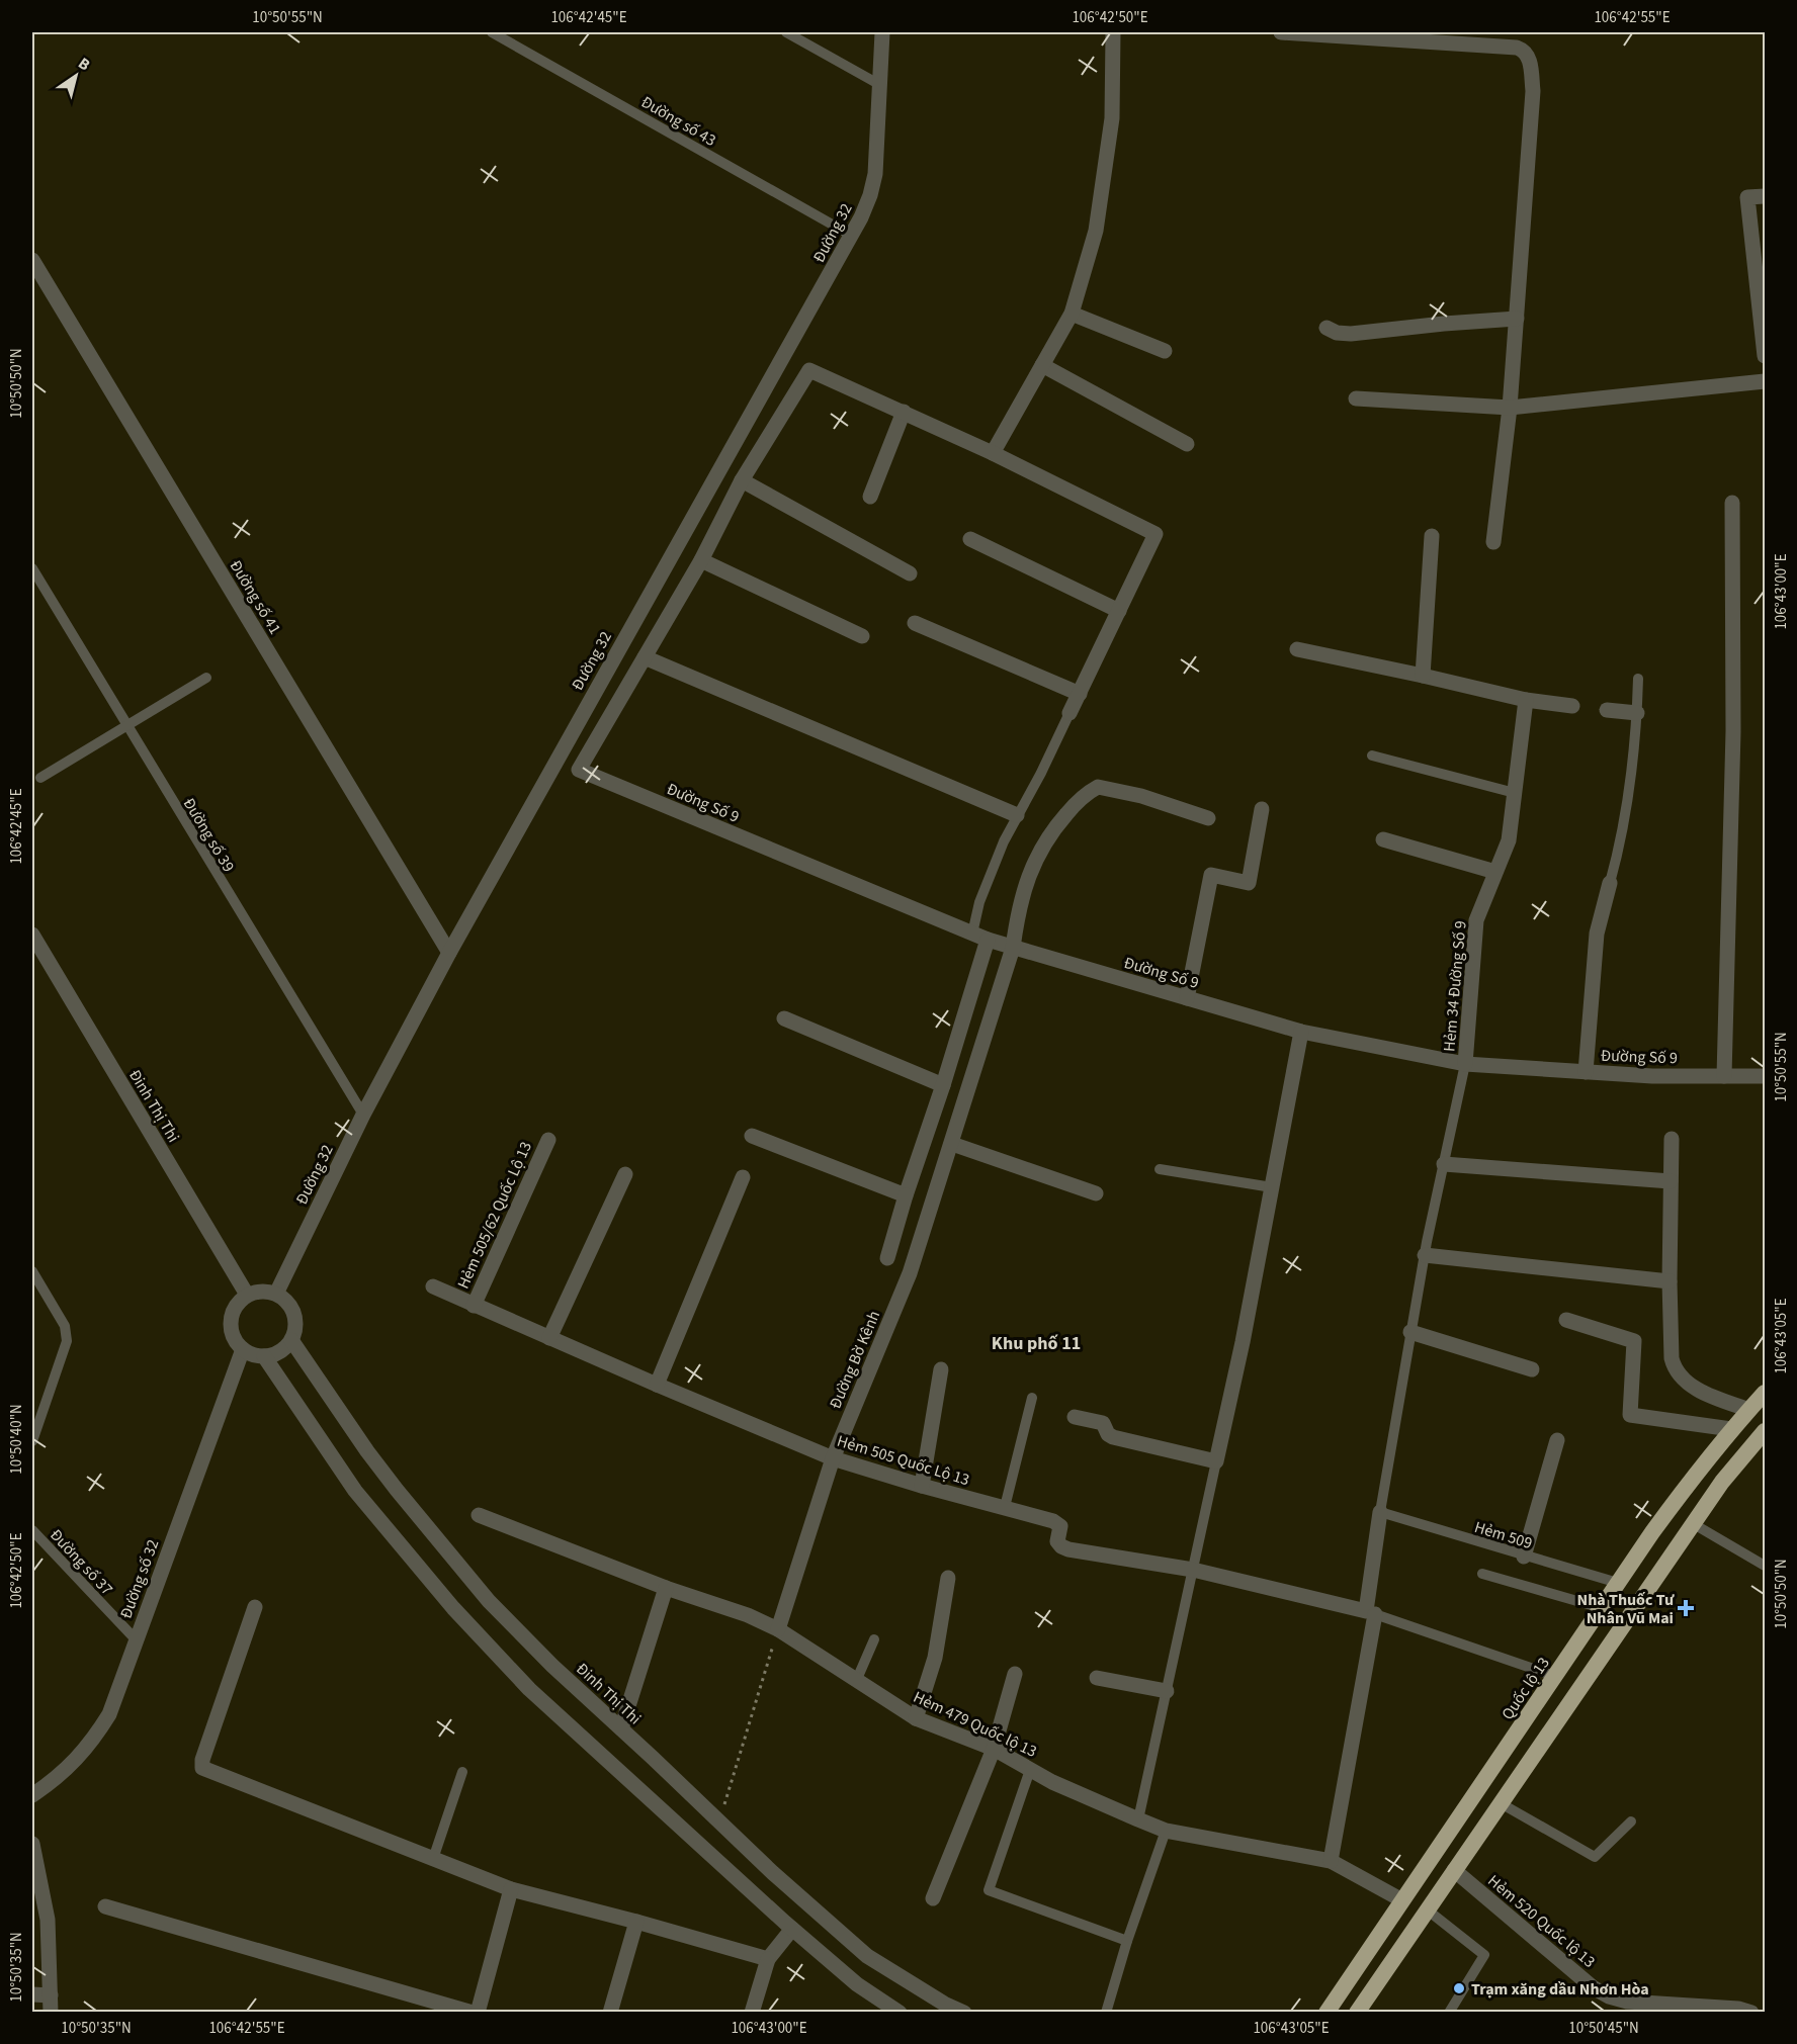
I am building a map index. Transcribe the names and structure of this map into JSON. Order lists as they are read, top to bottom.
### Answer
{
  "streets": {
    "highway": ["Quốc lộ 13"],
    "street": [
      "Đường 32",
      "Đường số 41",
      "Đường Số 9",
      "Hẻm 34 Đường Số 9",
      "Đinh Thị Thi",
      "Hẻm 505/62 Quốc Lộ 13",
      "Đường Bờ Kênh",
      "Hẻm 505 Quốc Lộ 13",
      "Đường số 32",
      "Hẻm 479 Quốc lộ 13",
      "Hẻm 520 Quốc lộ 13"
    ],
    "lane": [
      "Đường số 43",
      "Đường số 39",
      "Hẻm 509",
      "Đường số 37"
    ]
  },
  "crossings": [
    ["Đường số 43", "Đường 32"],
    ["Đường 32", "Đường số 41"],
    ["Đường 32", "Đường số 39"],
    ["Đường 32", "Đinh Thị Thi"],
    ["Đường 32", "Đường số 32"],
    ["Đường Số 9", "Hẻm 34 Đường Số 9"],
    ["Đường Số 9", "Đường Bờ Kênh"],
    ["Đinh Thị Thi", "Đường số 32"],
    ["Hẻm 505/62 Quốc Lộ 13", "Hẻm 505 Quốc Lộ 13"],
    ["Đường Bờ Kênh", "Hẻm 505 Quốc Lộ 13"],
    ["Đường Bờ Kênh", "Hẻm 479 Quốc lộ 13"],
    ["Hẻm 509", "Quốc lộ 13"],
    ["Đường số 37", "Đường số 32"],
    ["Quốc lộ 13", "Hẻm 479 Quốc lộ 13"]
  ],
  "districts": ["Khu phố 11"],
  "places": {
    "health": ["Nhà Thuốc Tư Nhân Vū Mai"],
    "other": ["Trạm xăng dầu Nhơn Hòa"]
  },
  "north": "top right",
  "coordinates": [
    "10°50'55\"N",
    "106°42'45\"E",
    "106°42'50\"E",
    "106°42'55\"E",
    "10°50'50\"N",
    "106°43'00\"E",
    "106°43'05\"E",
    "10°50'40\"N",
    "10°50'35\"N",
    "10°50'45\"N"
  ]
}
